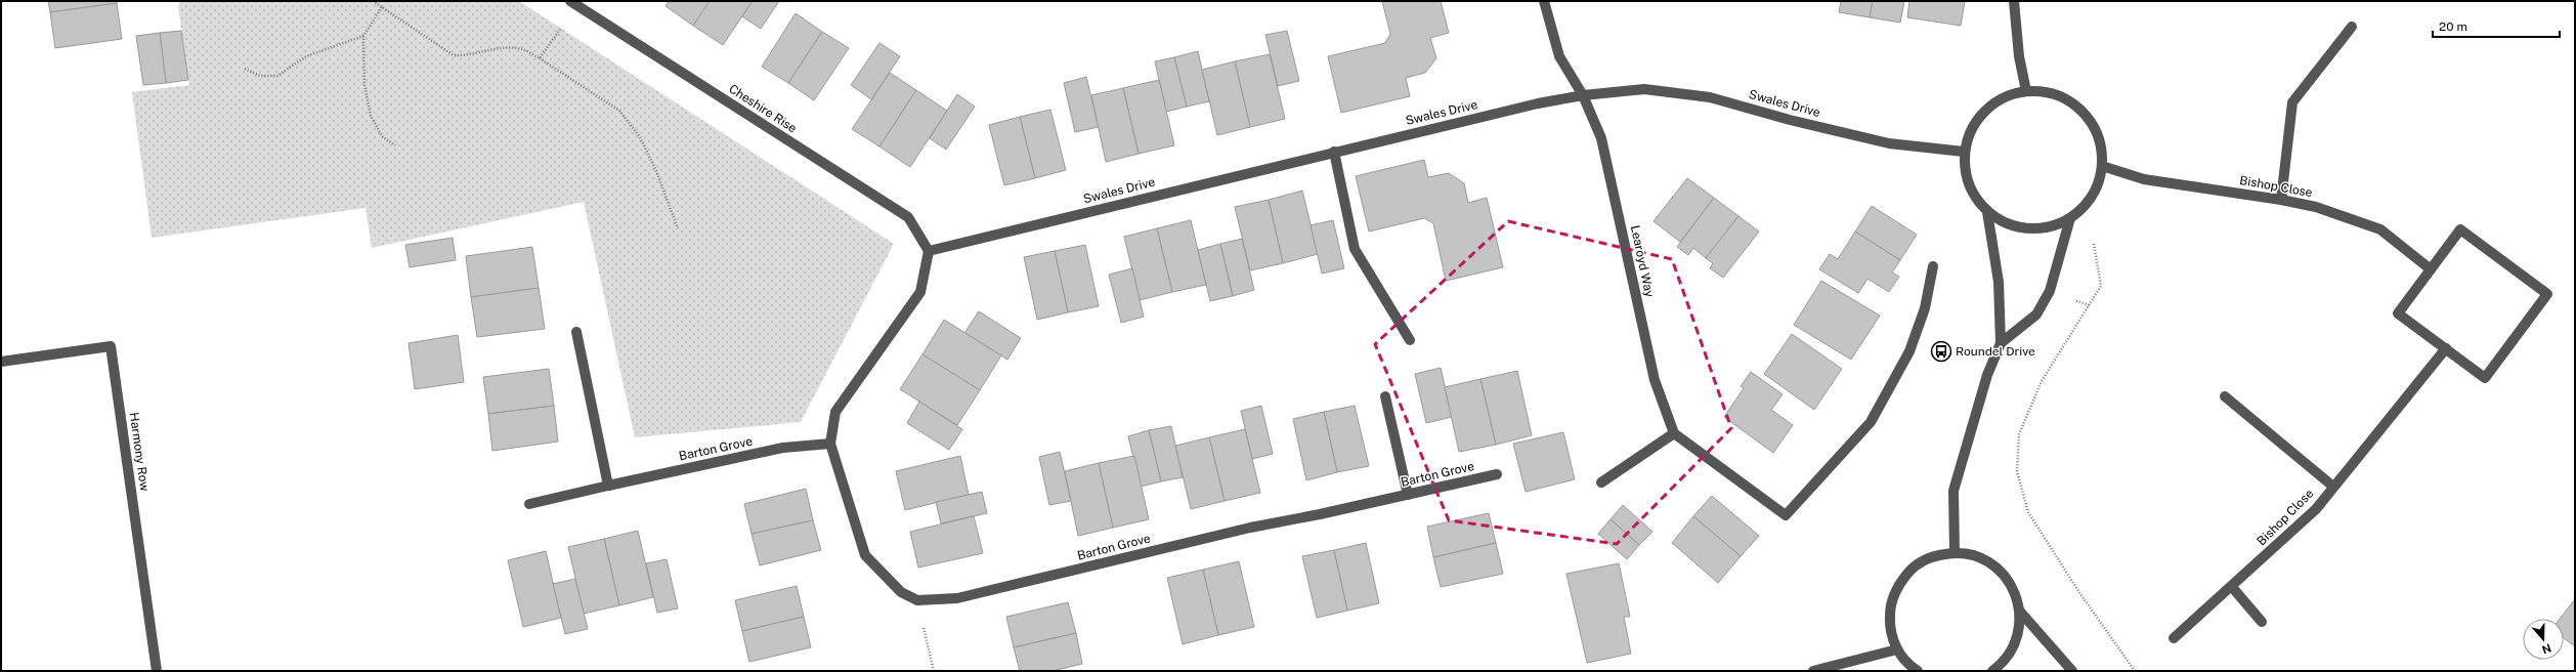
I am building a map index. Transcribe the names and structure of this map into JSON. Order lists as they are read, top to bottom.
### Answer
{
  "streets": {
    "street": [
      "Swales Drive",
      "Cheshire Rise",
      "Bishop Close",
      "Learoyd Way",
      "Barton Grove",
      "Harmony Row"
    ]
  },
  "crossings": [
    ["Swales Drive", "Cheshire Rise"],
    ["Swales Drive", "Bishop Close"],
    ["Swales Drive", "Learoyd Way"]
  ],
  "places": {
    "bus stop": ["Roundel Drive"]
  },
  "scale_bar": "20 m",
  "north": "bottom"
}
